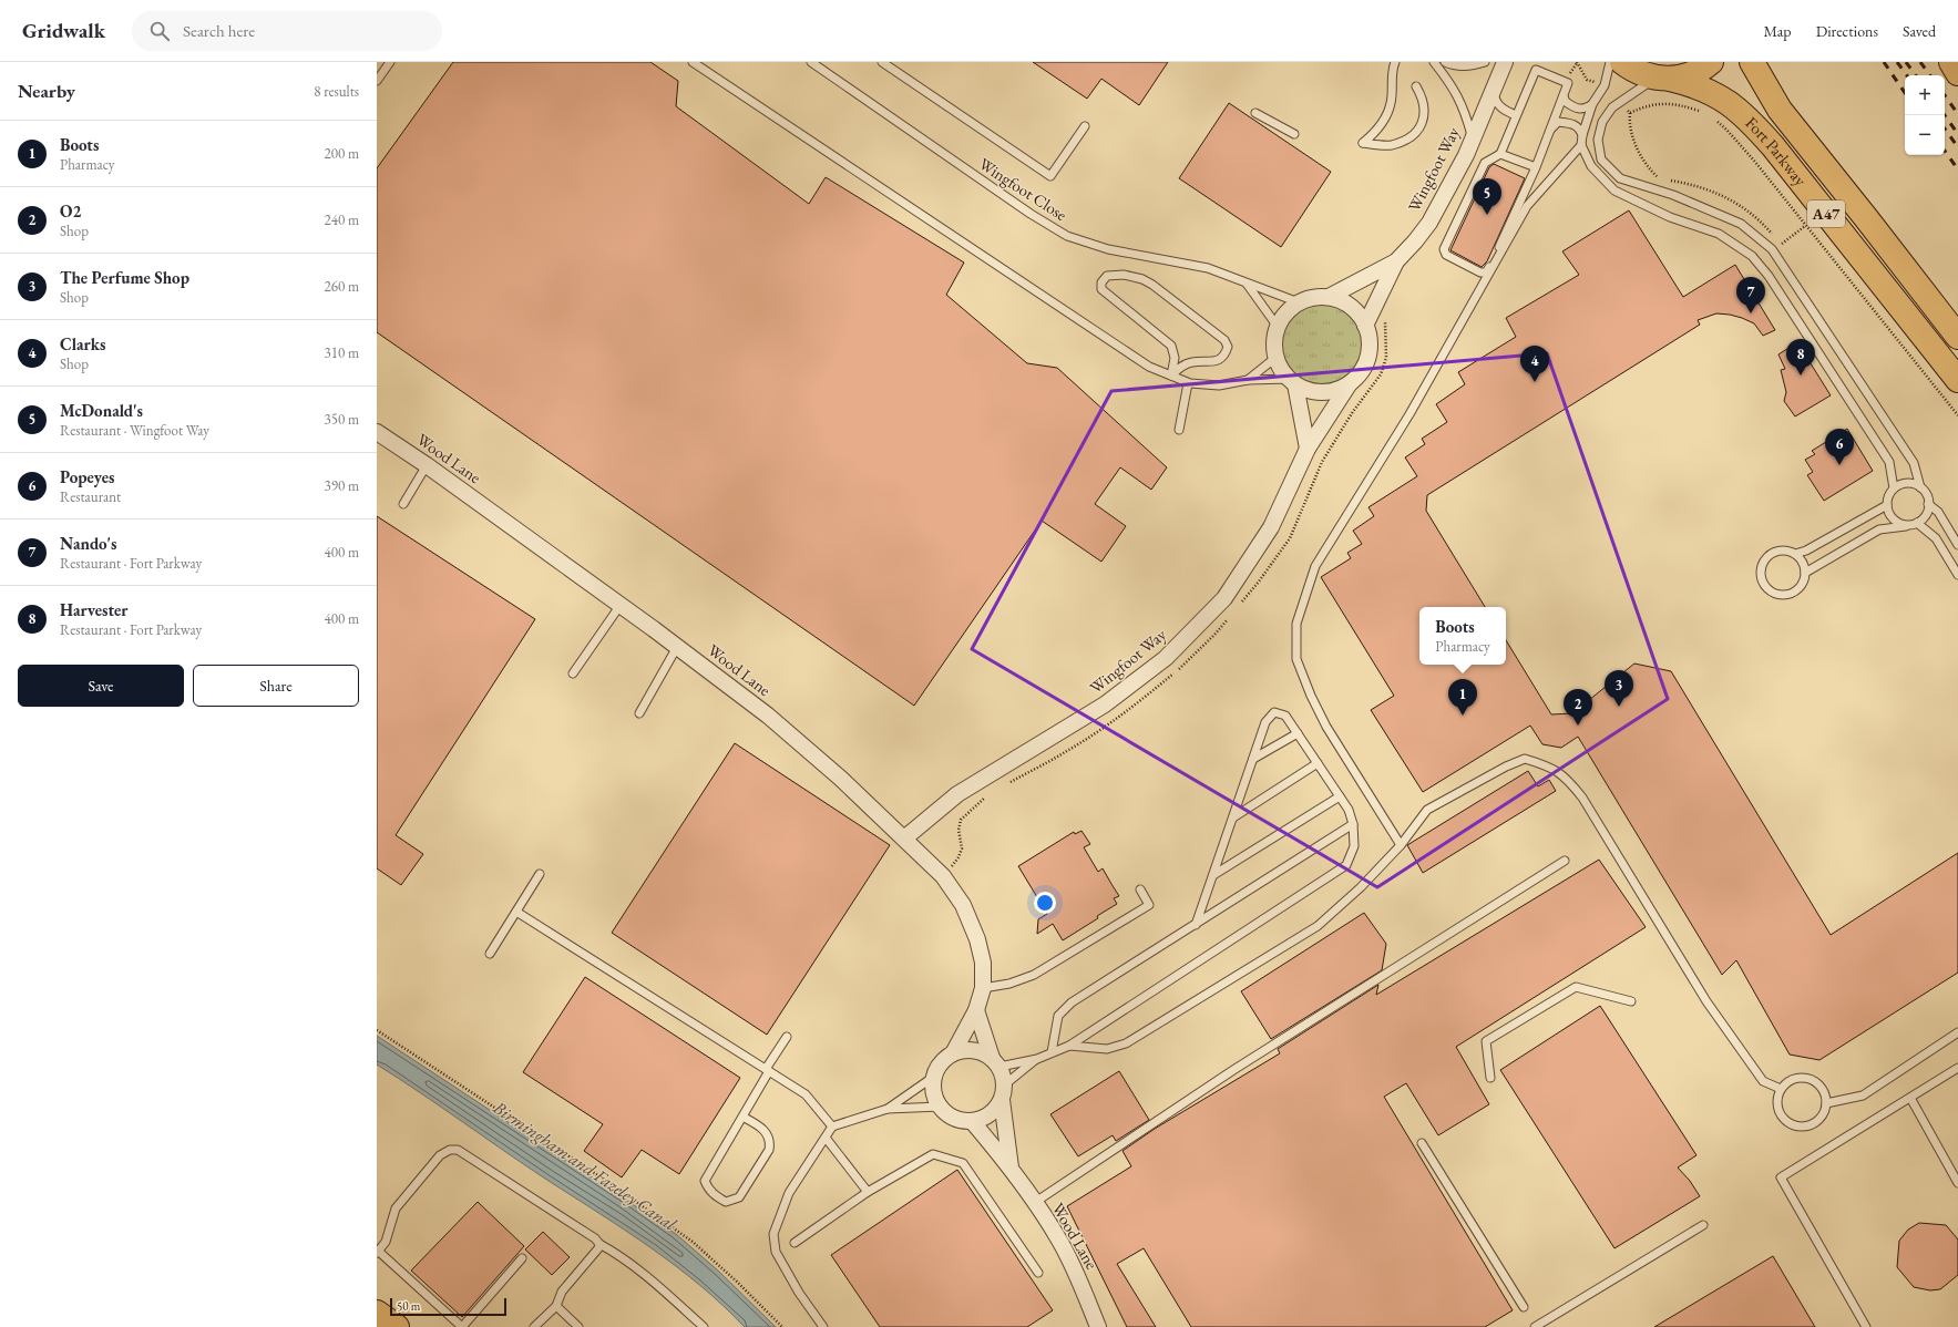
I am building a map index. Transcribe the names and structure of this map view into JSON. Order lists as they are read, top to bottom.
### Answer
{
  "streets": {
    "main road": ["Fort Parkway", "A47"],
    "street": ["Wingfoot Way", "Wood Lane"],
    "lane": ["Wingfoot Close"]
  },
  "crossings": [
    ["Wingfoot Way", "Wingfoot Close"],
    ["Wingfoot Way", "Wood Lane"]
  ],
  "water": ["Birmingham and Fazeley Canal"],
  "scale_bar": "50 m",
  "page": {
    "header": "Gridwalk",
    "search": "Search here",
    "nav": ["Map", "Directions", "Saved"],
    "heading": ["Nearby", "8 results"],
    "map_buttons": ["+", "−"],
    "list": [
      {
        "mark": "1",
        "name": "Boots",
        "note": "Pharmacy",
        "value": "200 m"
      },
      {
        "mark": "2",
        "name": "O2",
        "note": "Shop",
        "value": "240 m"
      },
      {
        "mark": "3",
        "name": "The Perfume Shop",
        "note": "Shop",
        "value": "260 m"
      },
      {
        "mark": "4",
        "name": "Clarks",
        "note": "Shop",
        "value": "310 m"
      },
      {
        "mark": "5",
        "name": "McDonald's",
        "note": "Restaurant · Wingfoot Way",
        "value": "350 m"
      },
      {
        "mark": "6",
        "name": "Popeyes",
        "note": "Restaurant",
        "value": "390 m"
      },
      {
        "mark": "7",
        "name": "Nando's",
        "note": "Restaurant · Fort Parkway",
        "value": "400 m"
      },
      {
        "mark": "8",
        "name": "Harvester",
        "note": "Restaurant · Fort Parkway",
        "value": "400 m"
      }
    ],
    "pins": [
      "5",
      "7",
      "8",
      "4",
      "6",
      "3",
      "1",
      "2"
    ],
    "popup": ["Boots", "Pharmacy"],
    "buttons": ["Save", "Share"],
    "scale": "50 m"
  }
}
